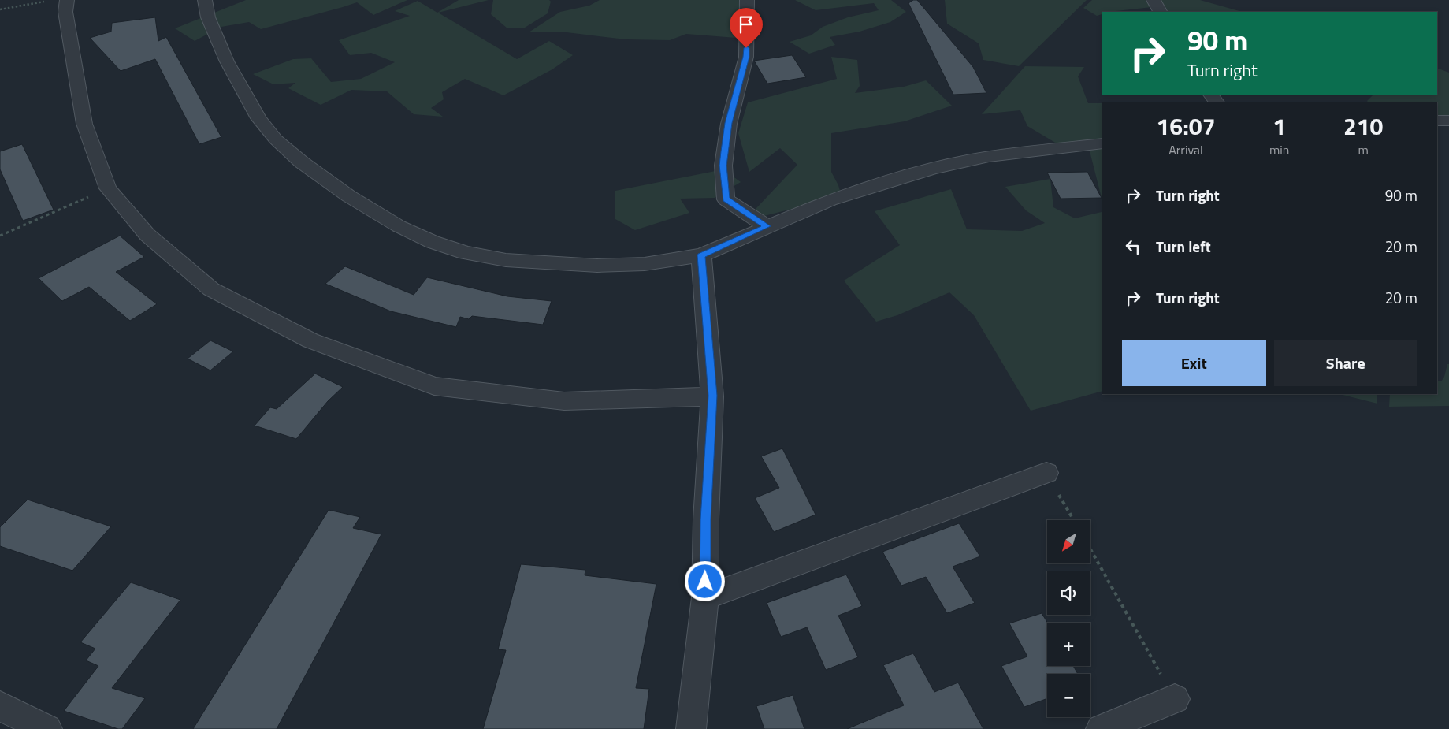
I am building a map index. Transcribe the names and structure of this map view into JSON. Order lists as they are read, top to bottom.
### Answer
{
  "north": "bottom left",
  "page": {
    "turn": ["90 m", "Turn right"],
    "eta": [
      "16:07",
      "Arrival",
      "1",
      "min",
      "210",
      "m"
    ],
    "list": [
      {
        "name": "Turn right",
        "value": "90 m"
      },
      {
        "name": "Turn left",
        "value": "20 m"
      },
      {
        "name": "Turn right",
        "value": "20 m"
      }
    ],
    "buttons": ["Exit", "Share"],
    "map_buttons": ["+", "−"]
  }
}
